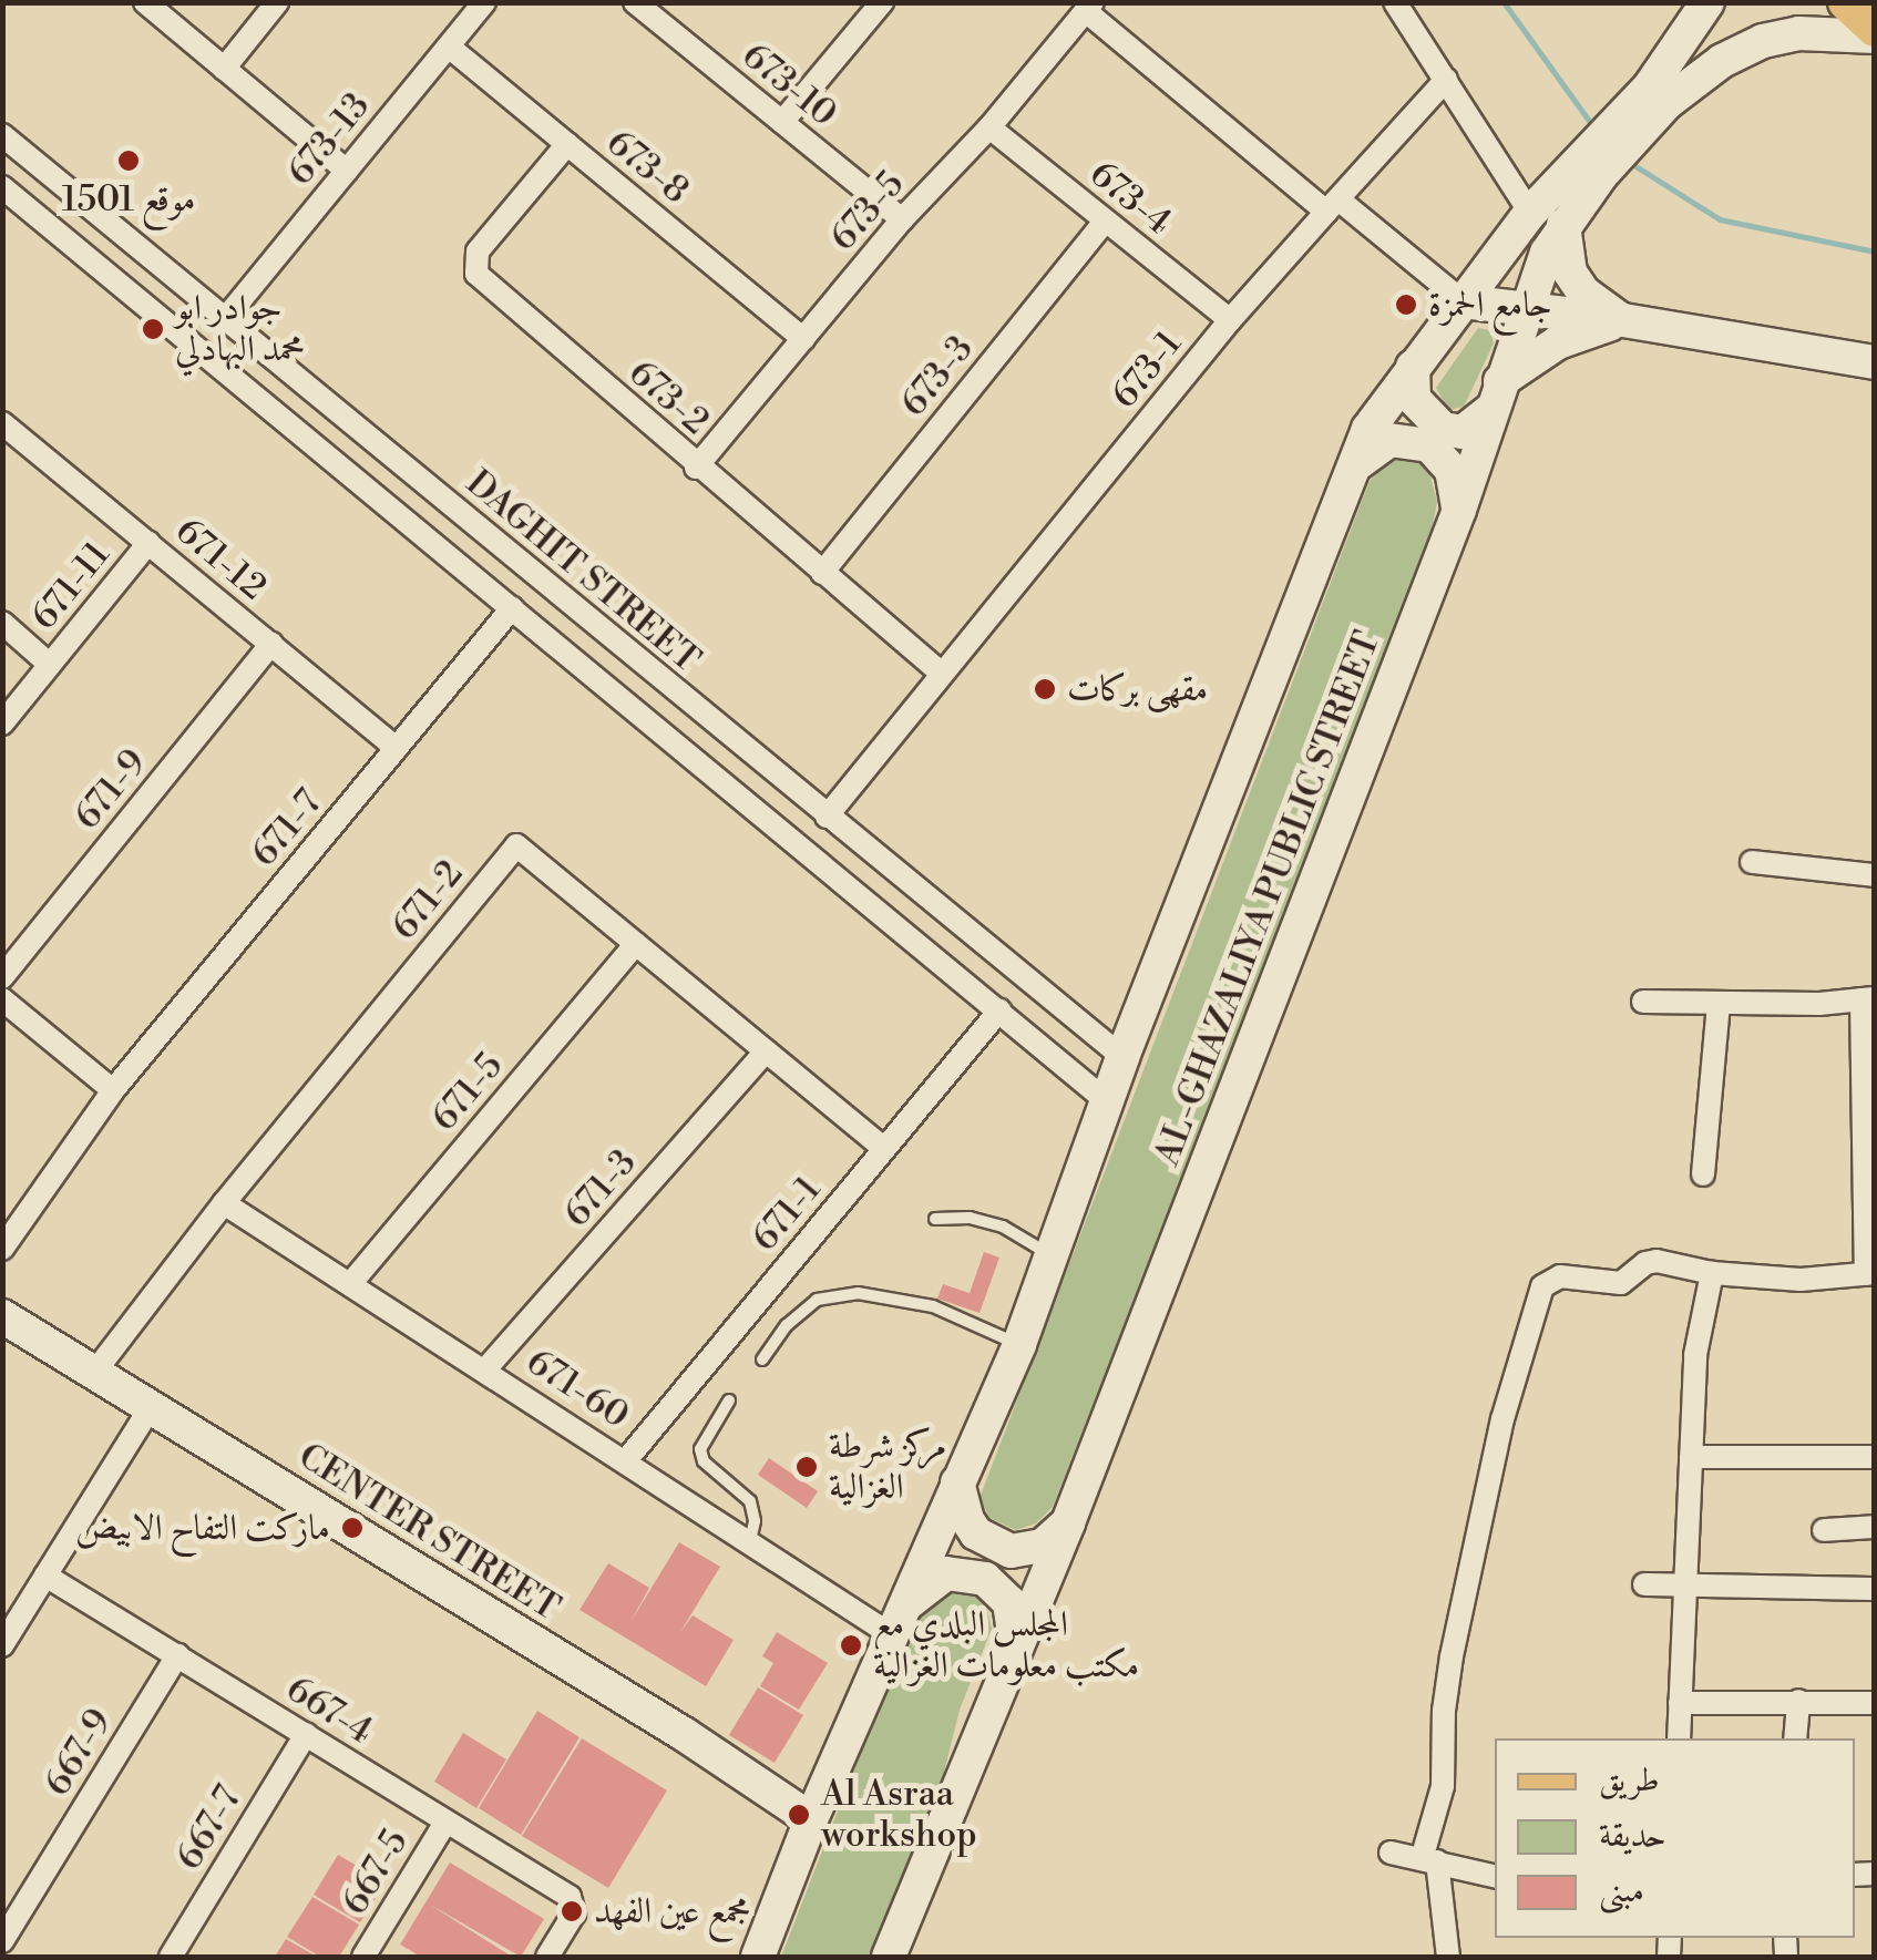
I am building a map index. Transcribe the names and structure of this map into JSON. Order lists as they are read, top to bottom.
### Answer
{
  "streets": {
    "main road": ["AL-GHAZALIYA PUBLIC STREET", "CENTER STREET"],
    "street": [
      "673-10",
      "673-13",
      "673-8",
      "673-4",
      "673-5",
      "673-1",
      "673-3",
      "673-2",
      "671-12",
      "DAGHIT STREET",
      "671-11",
      "671-9",
      "671-7",
      "671-2",
      "671-5",
      "671-3",
      "671-1",
      "671-60",
      "667-4",
      "667-9",
      "667-7",
      "667-5"
    ]
  },
  "crossings": [
    ["673-10", "673-5"],
    ["673-13", "673-8"],
    ["673-13", "DAGHIT STREET"],
    ["673-8", "673-5"],
    ["673-8", "673-2"],
    ["673-4", "673-5"],
    ["673-4", "673-1"],
    ["673-4", "673-3"],
    ["673-5", "673-2"],
    ["673-1", "673-2"],
    ["673-1", "DAGHIT STREET"],
    ["673-3", "673-2"],
    ["671-12", "671-11"],
    ["671-12", "671-9"],
    ["671-12", "671-7"],
    ["DAGHIT STREET", "671-7"],
    ["DAGHIT STREET", "671-1"],
    ["671-2", "671-5"],
    ["671-2", "671-3"],
    ["671-2", "671-1"],
    ["671-2", "671-60"],
    ["671-2", "CENTER STREET"],
    ["671-5", "671-60"],
    ["671-3", "671-60"],
    ["671-1", "671-60"],
    ["667-4", "667-9"],
    ["667-4", "667-7"],
    ["667-4", "667-5"]
  ],
  "places": [
    "موقع 1501",
    "جامع الحمزة",
    "جوادر ابو محمد البهادلي",
    "مقهى بركات",
    "مركز شرطة الغزالية",
    "ماركت التفاح الابيض",
    "المجلس البلدي مع مكتب معلومات الغزالية",
    "Al Asraa workshop",
    "مجمع عين الفهد"
  ],
  "legend": ["طريق", "حديقة", "مبنى"]
}
